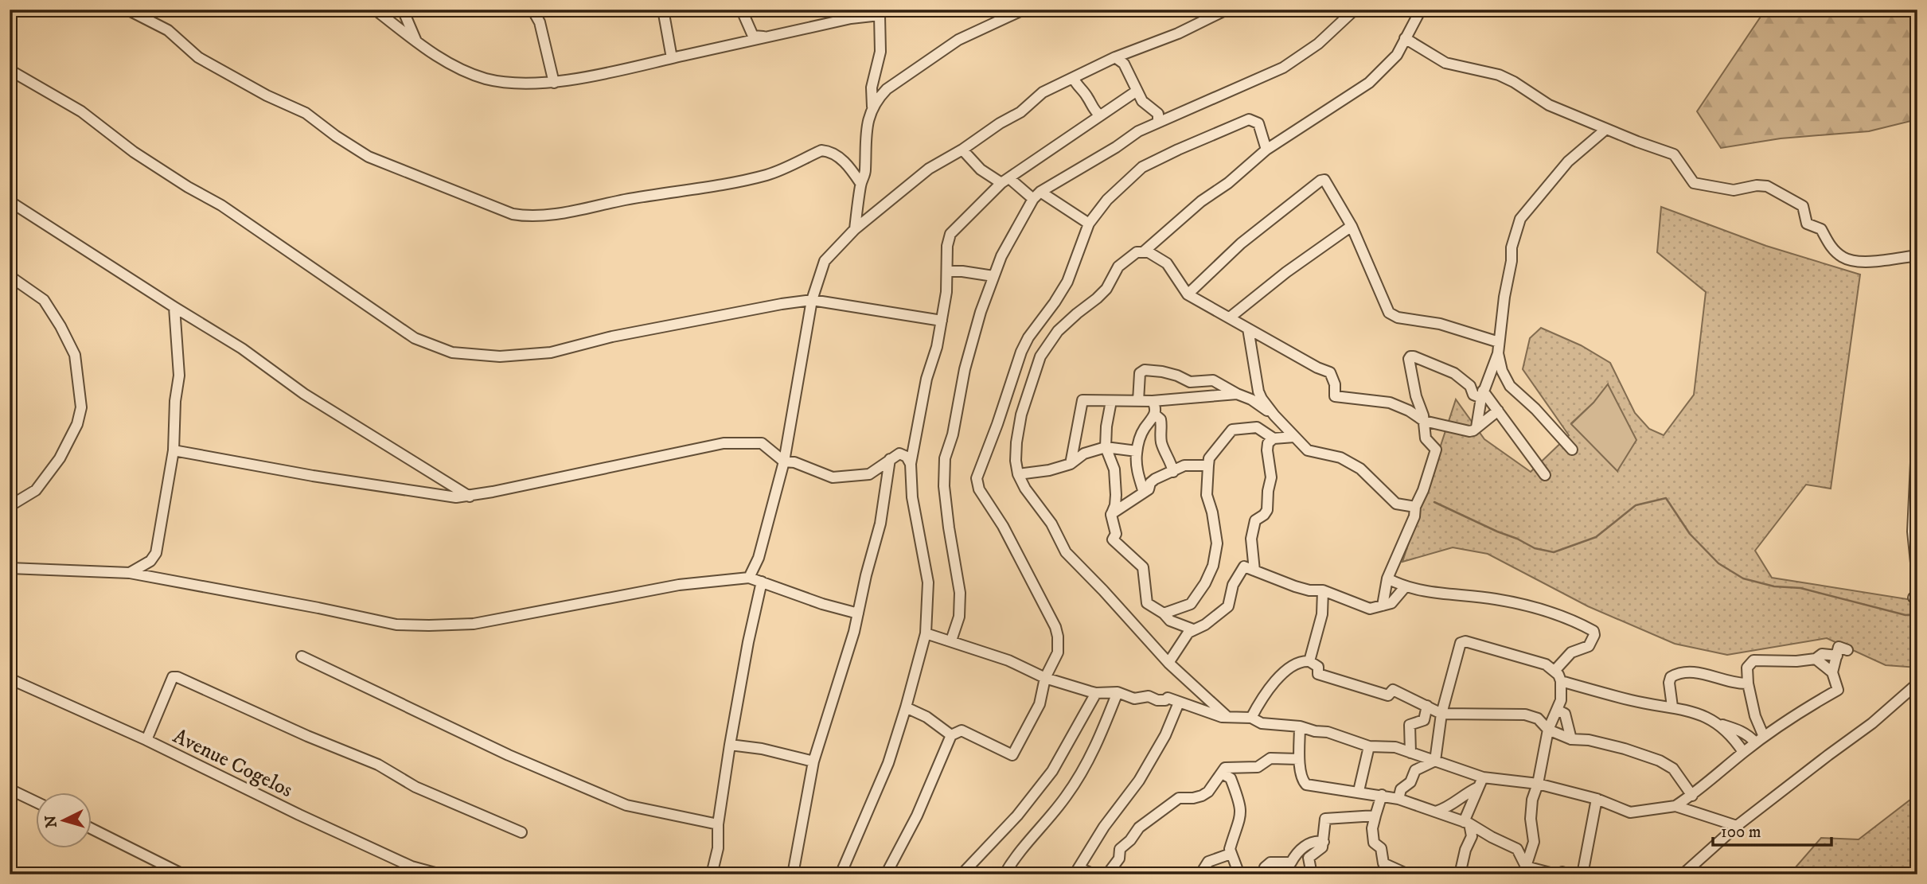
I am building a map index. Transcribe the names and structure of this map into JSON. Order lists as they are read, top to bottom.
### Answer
{
  "streets": {
    "street": ["Avenue Cogelos"]
  },
  "scale_bar": "100 m",
  "north": "left"
}
